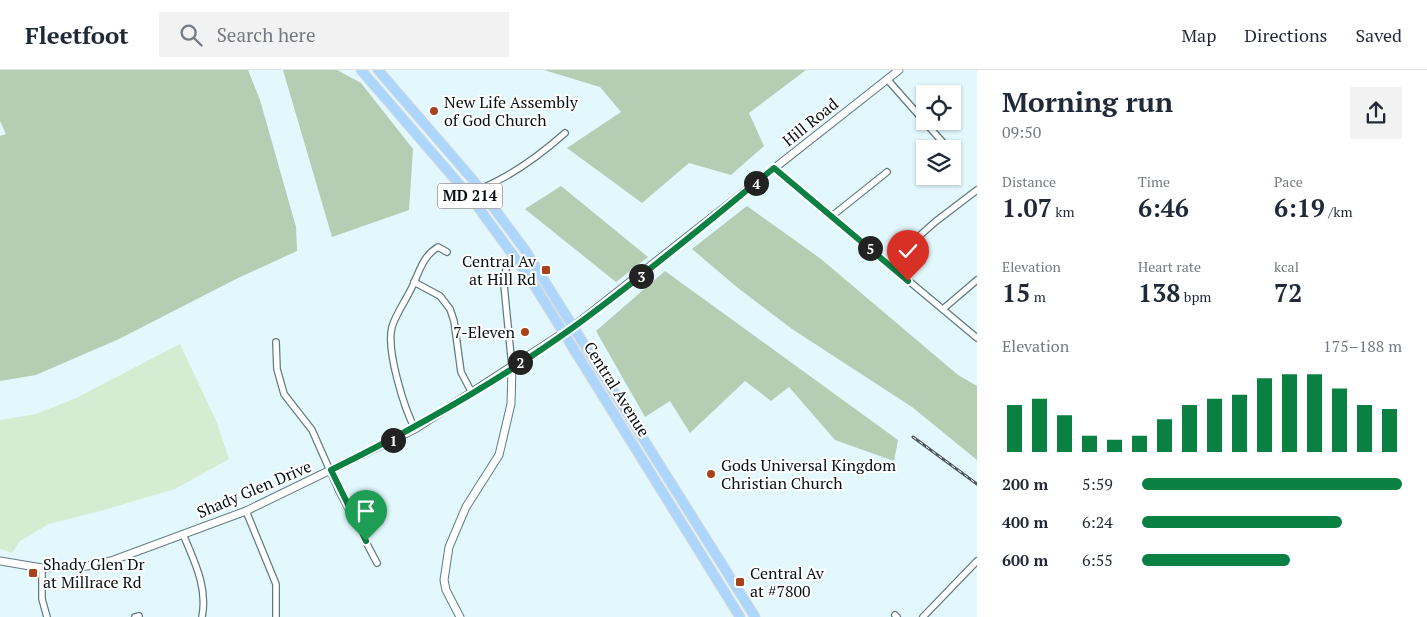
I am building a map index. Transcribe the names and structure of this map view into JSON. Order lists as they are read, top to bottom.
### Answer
{
  "streets": {
    "main road": ["MD 214", "Central Avenue"],
    "street": ["Hill Road", "Shady Glen Drive"]
  },
  "crossings": [
    ["Hill Road", "Central Avenue"],
    ["Hill Road", "Shady Glen Drive"],
    ["Central Avenue", "Shady Glen Drive"]
  ],
  "places": {
    "other": ["New Life Assembly of God Church", "7-Eleven", "Gods Universal Kingdom Christian Church"],
    "transit": ["Central Av at Hill Rd", "Shady Glen Dr at Millrace Rd", "Central Av at #7800"]
  },
  "page": {
    "header": "Fleetfoot",
    "search": "Search here",
    "nav": ["Map", "Directions", "Saved"],
    "heading": ["Morning run", "09:50"],
    "stats": [
      ["Distance", "1.07 km"],
      ["Time", "6:46"],
      ["Pace", "6:19 /km"],
      ["Elevation", "15 m"],
      ["Heart rate", "138 bpm"],
      ["kcal", "72"]
    ],
    "pins": [
      "4",
      "5",
      "3",
      "2",
      "1"
    ],
    "chart": ["Elevation", "175–188 m"],
    "list": [
      {
        "name": "200 m",
        "note": "5:59"
      },
      {
        "name": "400 m",
        "note": "6:24"
      },
      {
        "name": "600 m",
        "note": "6:55"
      }
    ]
  }
}
